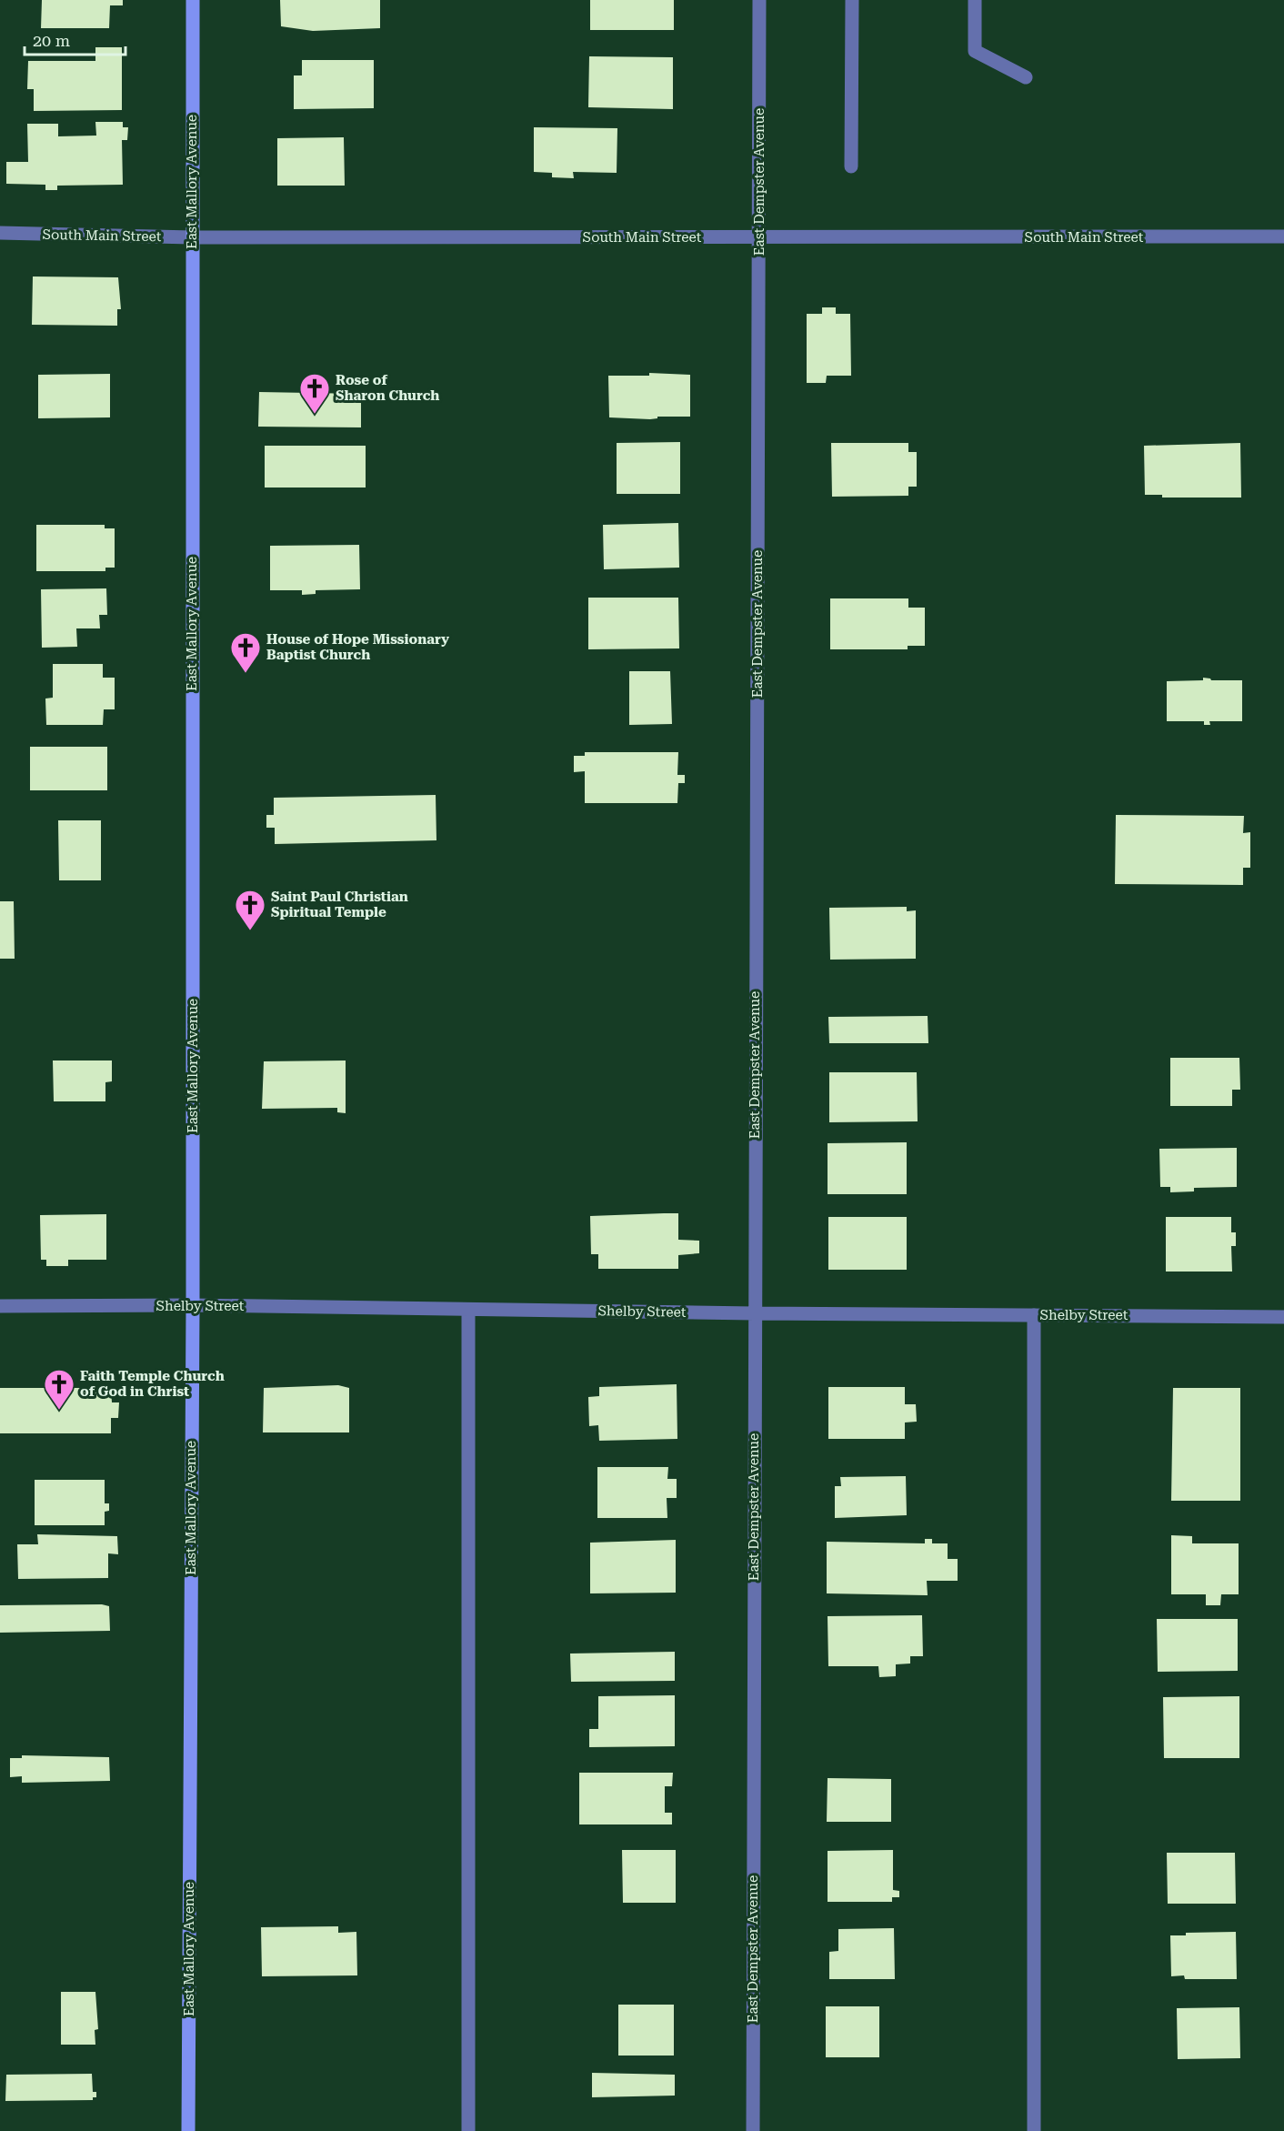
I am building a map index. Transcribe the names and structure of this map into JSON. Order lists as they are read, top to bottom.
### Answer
{
  "streets": {
    "main road": ["East Mallory Avenue"],
    "street": ["East Dempster Avenue", "South Main Street", "Shelby Street"]
  },
  "crossings": [
    ["East Mallory Avenue", "South Main Street"],
    ["East Mallory Avenue", "Shelby Street"],
    ["East Dempster Avenue", "South Main Street"],
    ["East Dempster Avenue", "Shelby Street"]
  ],
  "places": {
    "church": [
      "Rose of Sharon Church",
      "House of Hope Missionary Baptist Church",
      "Saint Paul Christian Spiritual Temple",
      "Faith Temple Church of God in Christ"
    ]
  },
  "scale_bar": "20 m"
}
